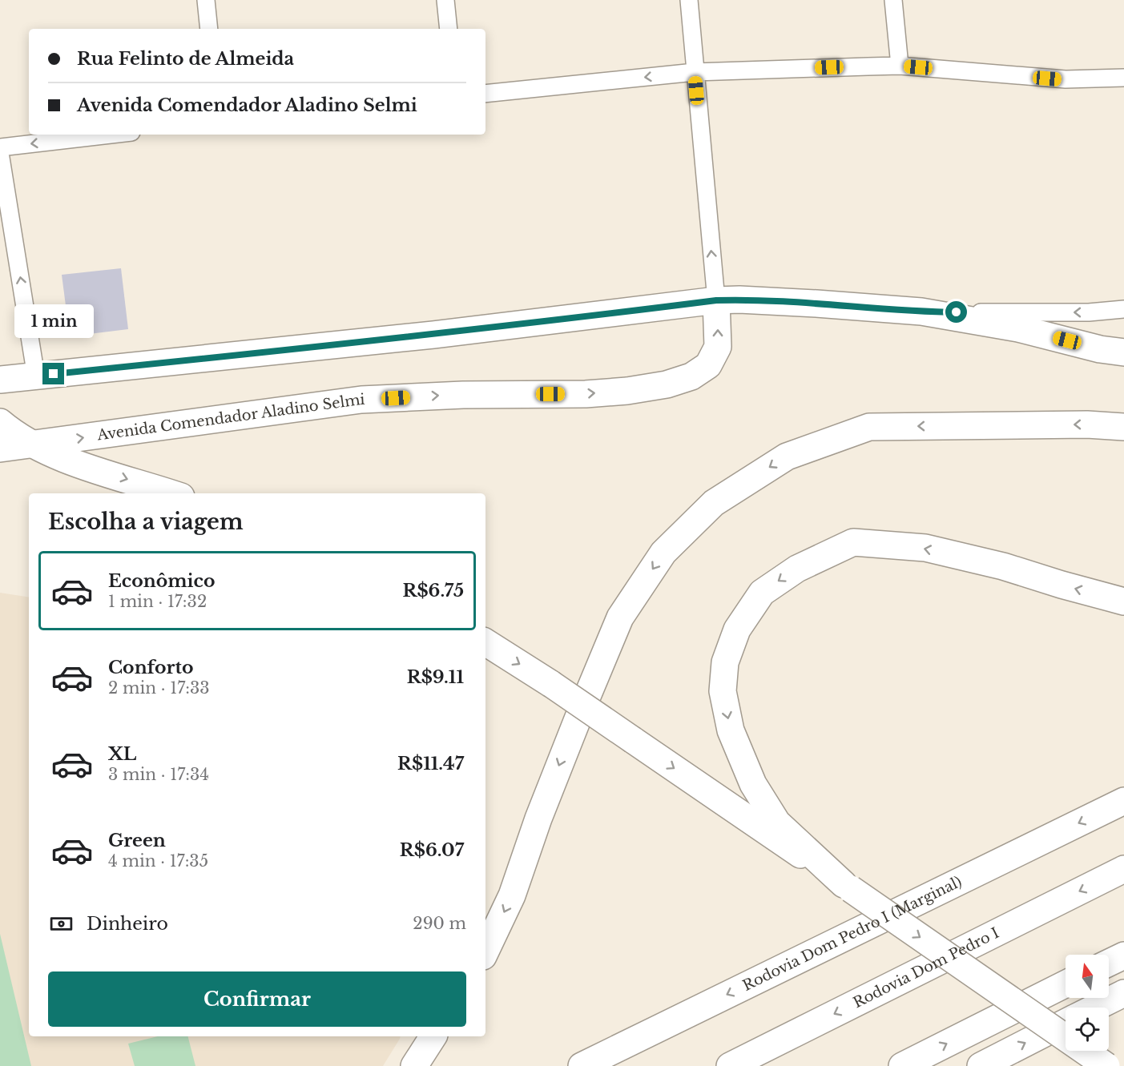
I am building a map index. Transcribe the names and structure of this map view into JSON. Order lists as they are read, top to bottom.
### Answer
{
  "streets": {
    "main road": ["Avenida Comendador Aladino Selmi", "Rodovia Dom Pedro I (Marginal)", "Rodovia Dom Pedro I"]
  },
  "north": "top",
  "page": {
    "banner": ["Rua Felinto de Almeida", "Avenida Comendador Aladino Selmi"],
    "bubble": "1 min",
    "heading": "Escolha a viagem",
    "list": [
      {
        "name": "Econômico",
        "note": "1 min · 17:32",
        "value": "R$6.75"
      },
      {
        "name": "Conforto",
        "note": "2 min · 17:33",
        "value": "R$9.11"
      },
      {
        "name": "XL",
        "note": "3 min · 17:34",
        "value": "R$11.47"
      },
      {
        "name": "Green",
        "note": "4 min · 17:35",
        "value": "R$6.07"
      }
    ],
    "pay": ["Dinheiro", "290 m"],
    "buttons": "Confirmar"
  }
}
